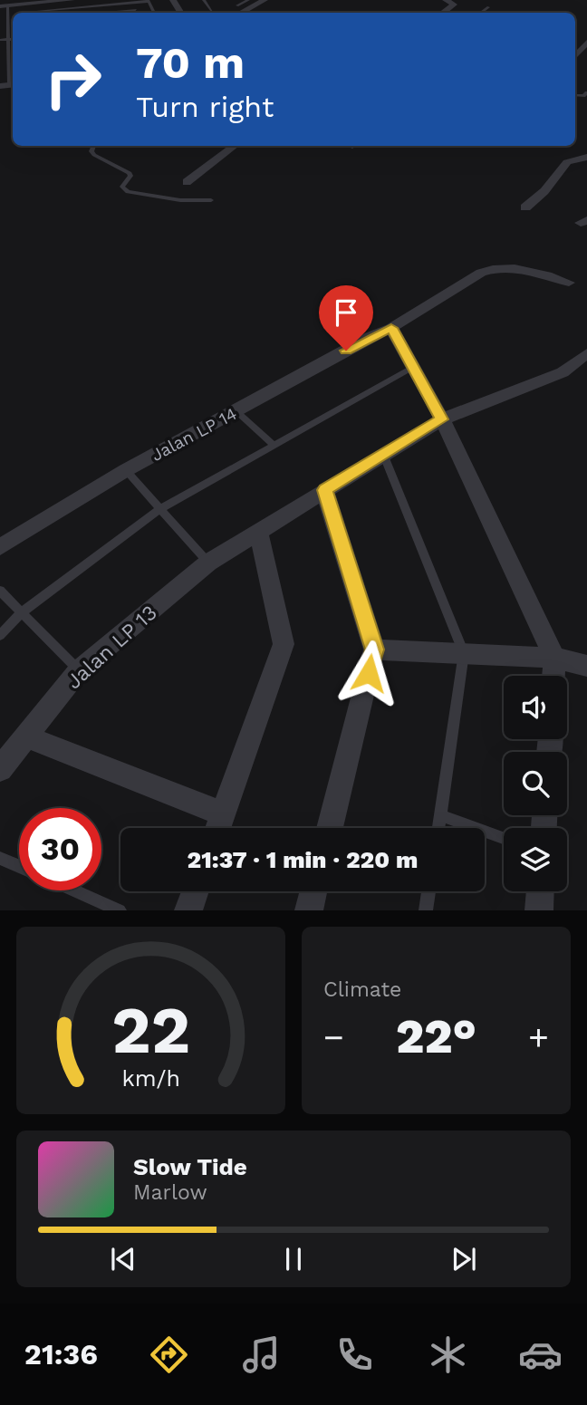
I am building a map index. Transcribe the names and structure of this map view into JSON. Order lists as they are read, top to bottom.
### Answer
{
  "streets": {
    "street": ["Jalan LP 14", "Jalan LP 13"]
  },
  "page": {
    "turn": ["70 m", "Turn right"],
    "limit": "30",
    "trip": "21:37 · 1 min · 220 m",
    "tile": "Climate",
    "heat": ["−", "22°", "+"],
    "song": ["Slow Tide", "Marlow"],
    "tabs": "21:36",
    "gauge": ["22", "km/h"]
  }
}
